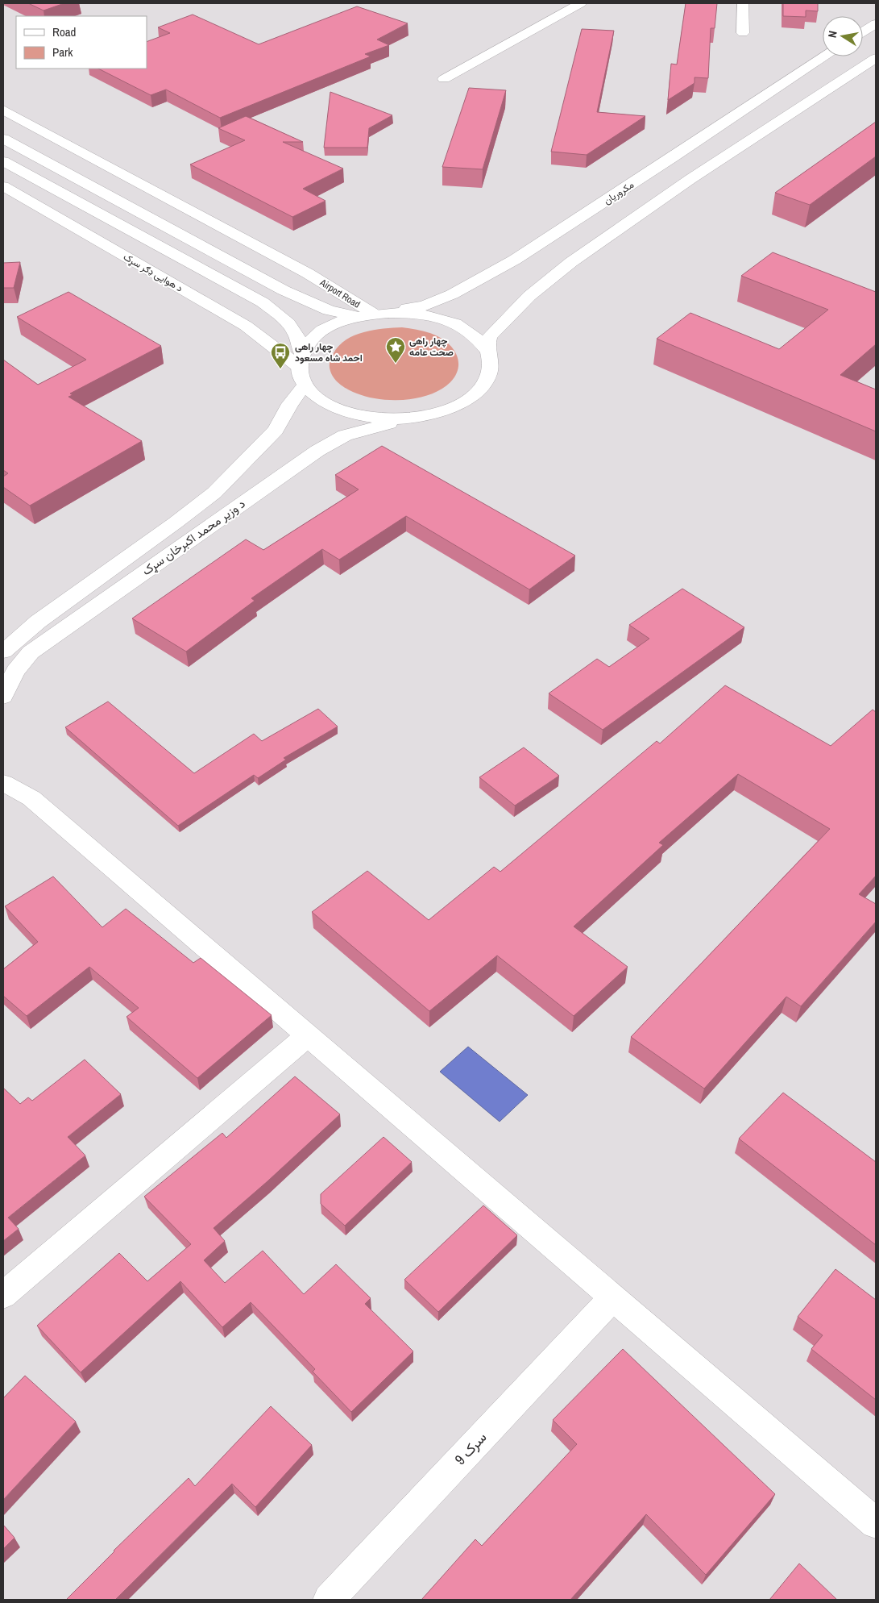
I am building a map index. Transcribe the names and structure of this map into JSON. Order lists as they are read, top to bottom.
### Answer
{
  "streets": {
    "main road": [
      "مکروریان",
      "د هوایی ډګر سړک",
      "Airport Road",
      "د وزیر محمد اکبرخان سړک",
      "سرک 9"
    ]
  },
  "crossings": [
    ["مکروریان", "Airport Road"]
  ],
  "places": {
    "place": ["چهار راهی صحت عامه"],
    "bus stop": ["چهار راهی احمد شاه مسعود"]
  },
  "legend": ["Road", "Park"],
  "north": "left"
}
